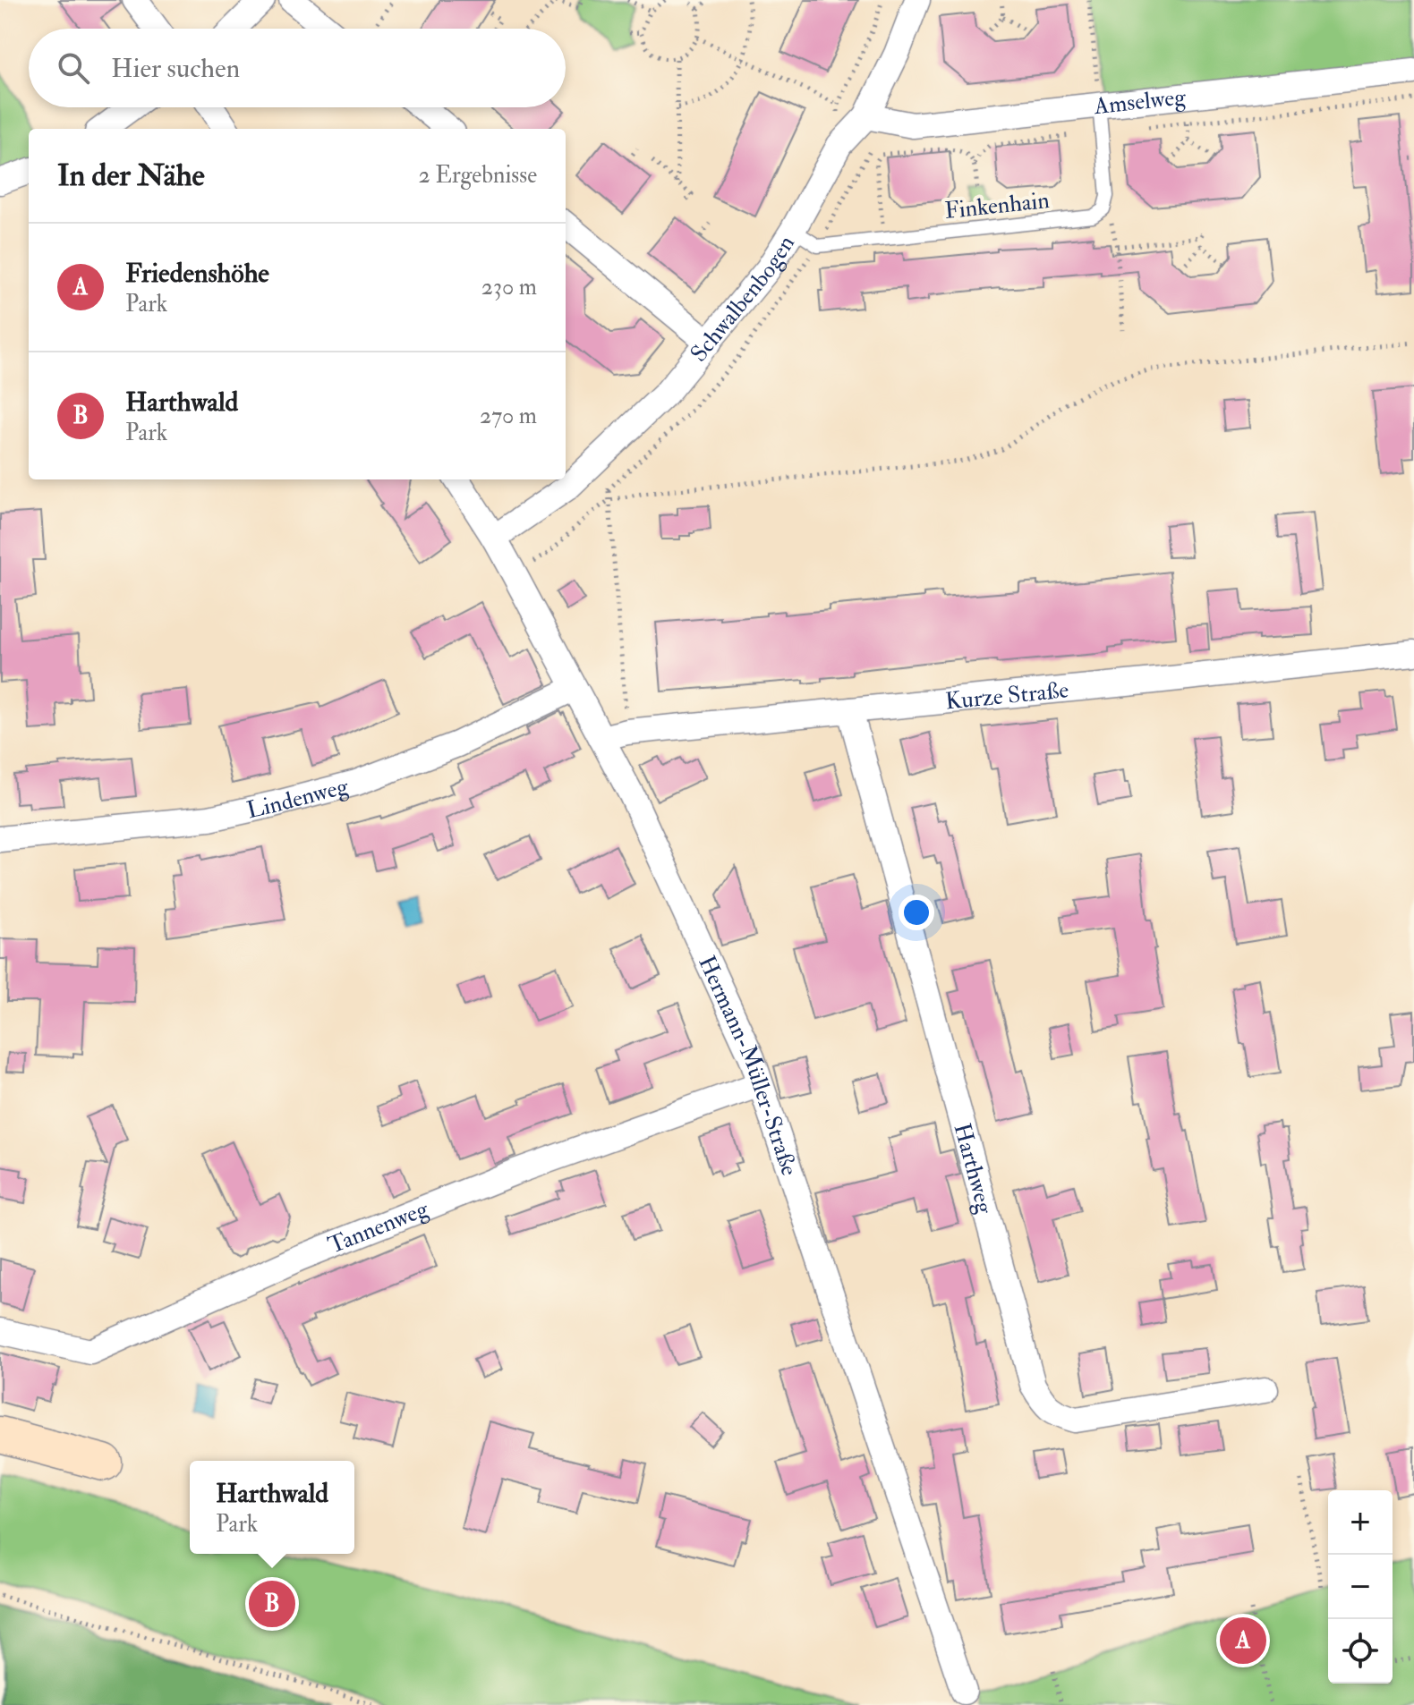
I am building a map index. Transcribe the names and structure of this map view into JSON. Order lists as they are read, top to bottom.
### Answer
{
  "streets": {
    "street": [
      "Amselweg",
      "Schwalbenbogen",
      "Kurze Straße",
      "Lindenweg",
      "Hermann-Müller-Straße",
      "Harthweg",
      "Tannenweg"
    ],
    "lane": ["Finkenhain"]
  },
  "crossings": [
    ["Amselweg", "Schwalbenbogen"],
    ["Finkenhain", "Schwalbenbogen"],
    ["Schwalbenbogen", "Hermann-Müller-Straße"],
    ["Kurze Straße", "Hermann-Müller-Straße"],
    ["Kurze Straße", "Harthweg"],
    ["Lindenweg", "Hermann-Müller-Straße"],
    ["Hermann-Müller-Straße", "Tannenweg"]
  ],
  "page": {
    "search": "Hier suchen",
    "heading": ["In der Nähe", "2 Ergebnisse"],
    "list": [
      {
        "mark": "A",
        "name": "Friedenshöhe",
        "note": "Park",
        "value": "230 m"
      },
      {
        "mark": "B",
        "name": "Harthwald",
        "note": "Park",
        "value": "270 m"
      }
    ],
    "popup": ["Harthwald", "Park"],
    "map_buttons": ["+", "−"],
    "pins": ["B", "A"]
  }
}
